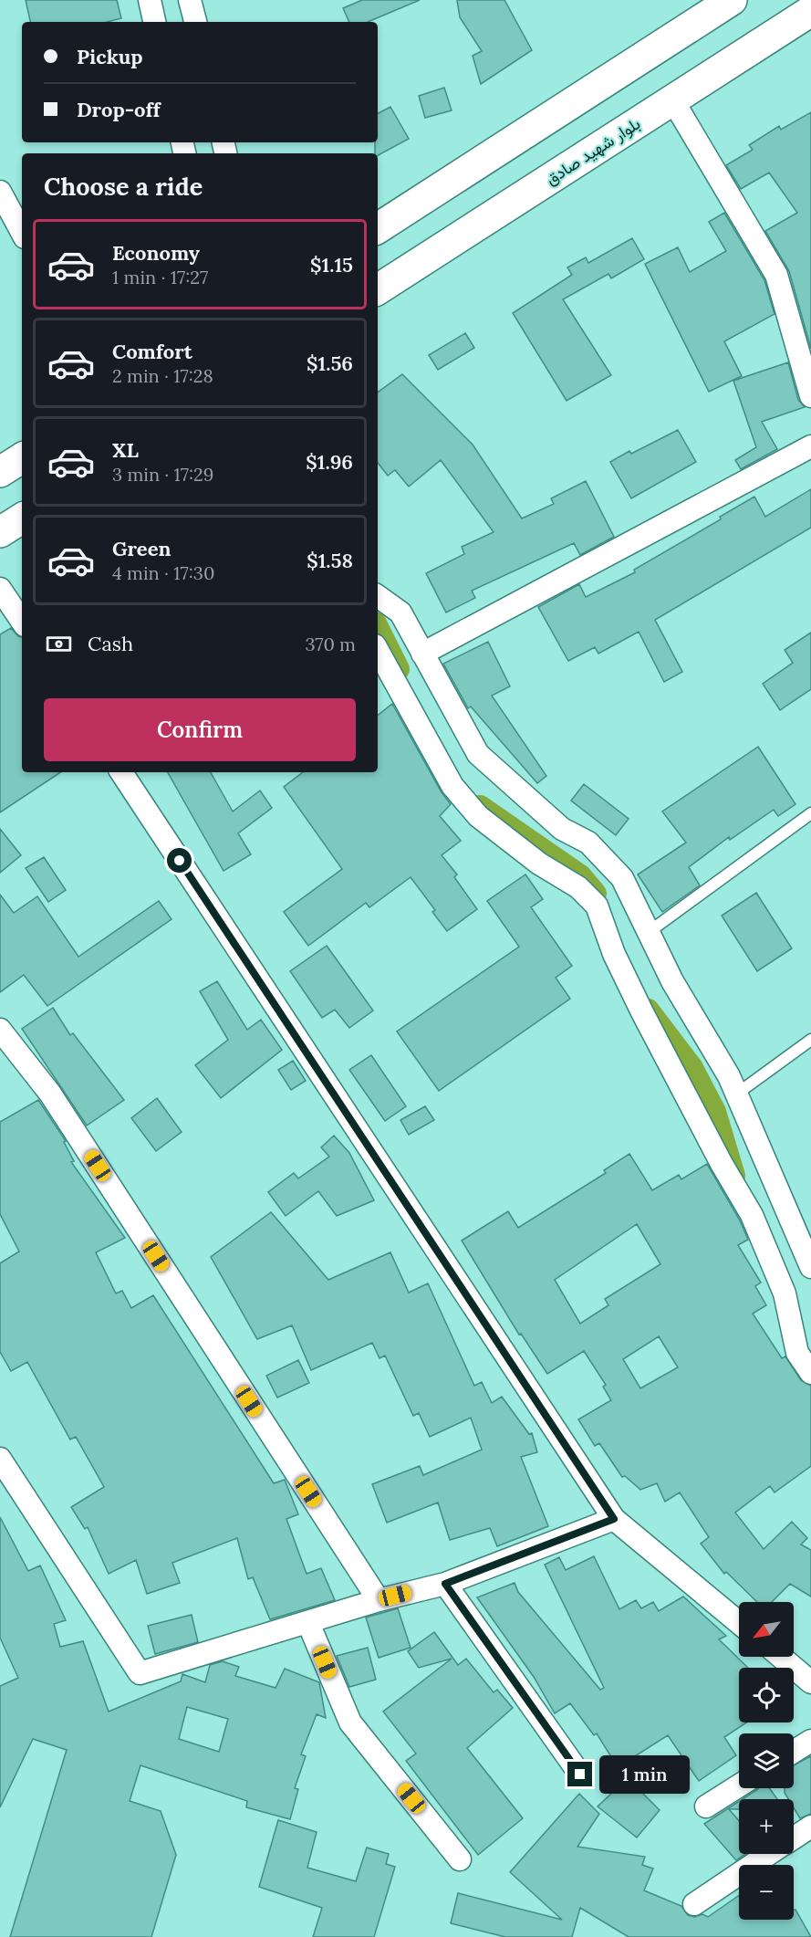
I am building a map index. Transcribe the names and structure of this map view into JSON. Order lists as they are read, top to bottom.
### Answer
{
  "streets": {
    "main road": ["بلوار شهید صادق"]
  },
  "north": "bottom left",
  "page": {
    "banner": ["Pickup", "Drop-off"],
    "heading": "Choose a ride",
    "list": [
      {
        "name": "Economy",
        "note": "1 min · 17:27",
        "value": "$1.15"
      },
      {
        "name": "Comfort",
        "note": "2 min · 17:28",
        "value": "$1.56"
      },
      {
        "name": "XL",
        "note": "3 min · 17:29",
        "value": "$1.96"
      },
      {
        "name": "Green",
        "note": "4 min · 17:30",
        "value": "$1.58"
      }
    ],
    "pay": ["Cash", "370 m"],
    "buttons": "Confirm",
    "map_buttons": ["+", "−"],
    "bubble": "1 min"
  }
}
